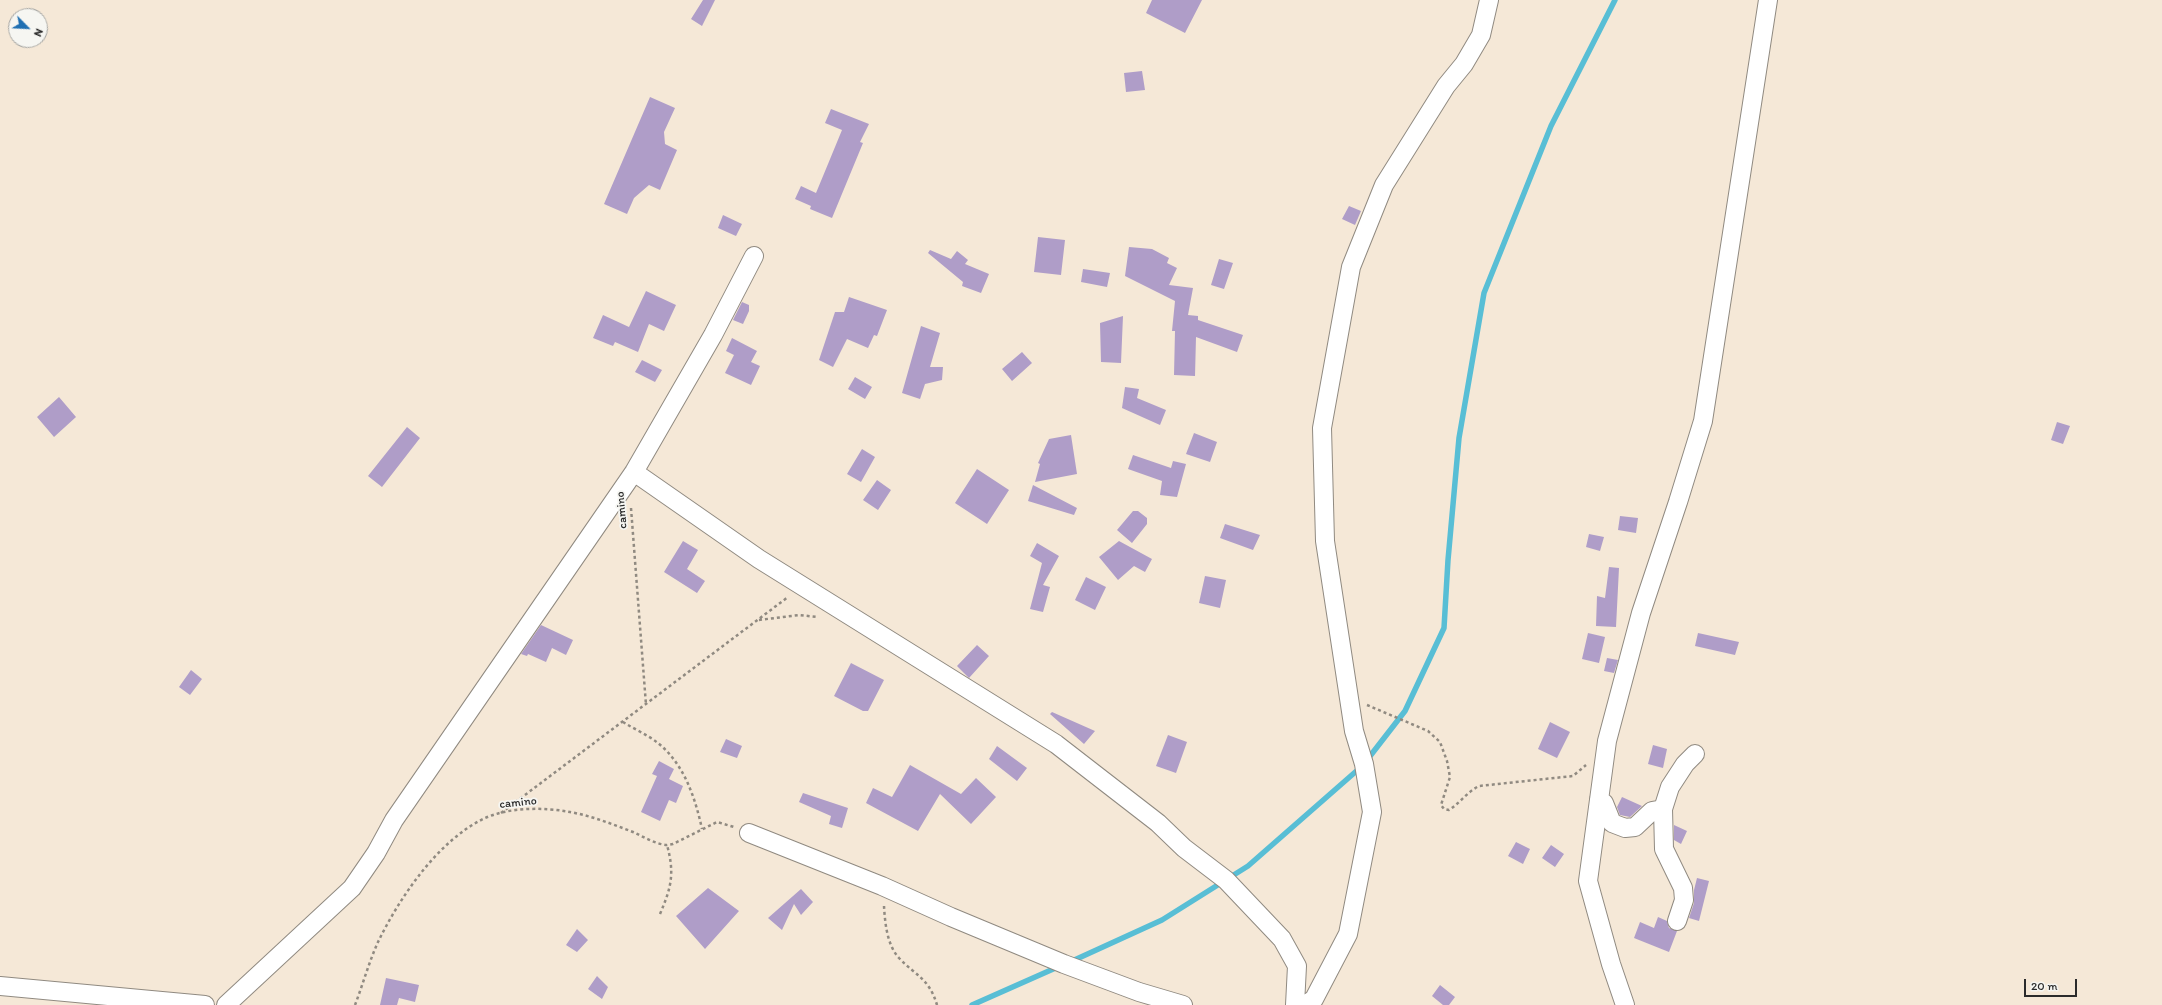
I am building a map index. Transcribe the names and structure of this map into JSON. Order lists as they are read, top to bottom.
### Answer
{
  "streets": {
    "path": ["camino"]
  },
  "scale_bar": "20 m",
  "north": "bottom right"
}
